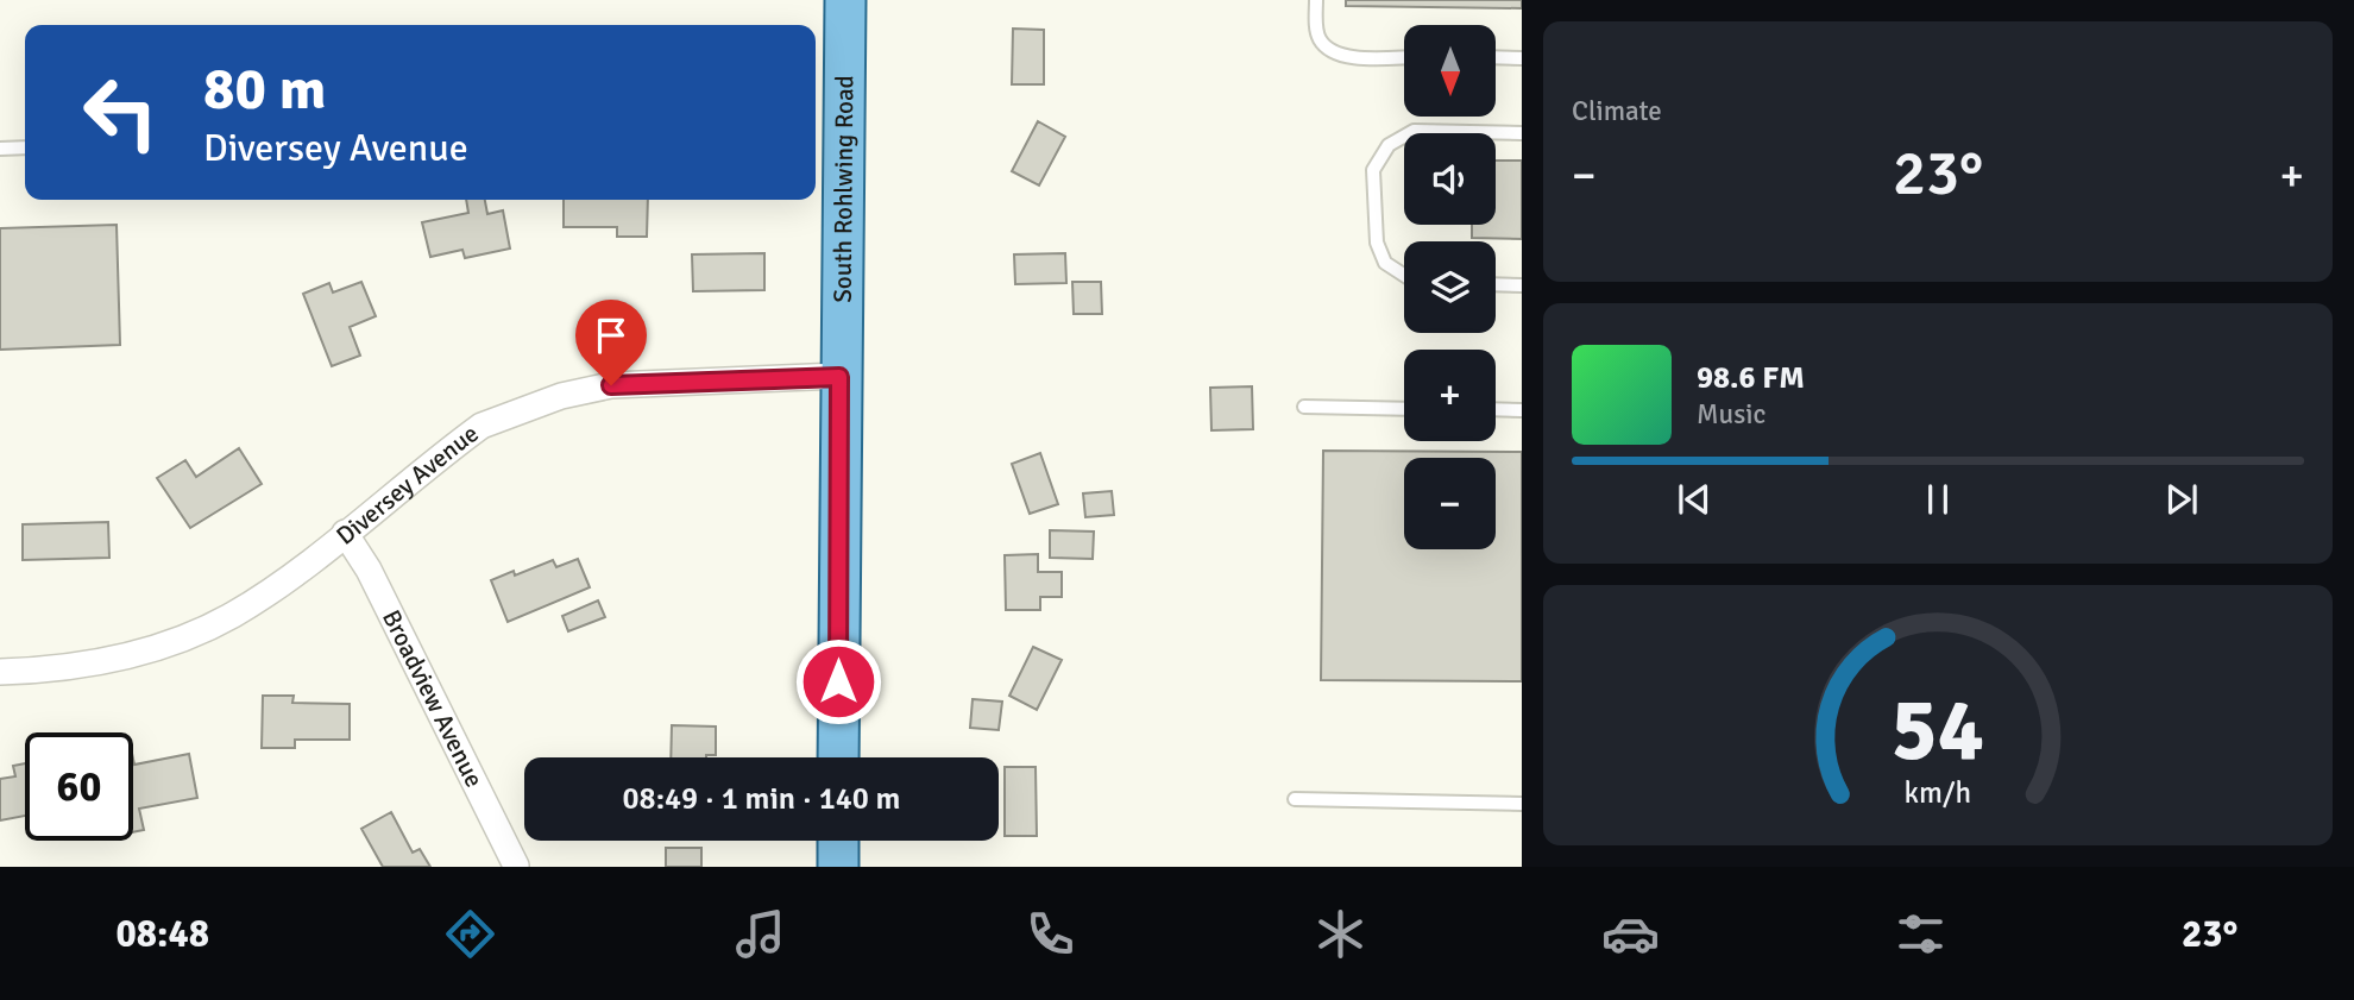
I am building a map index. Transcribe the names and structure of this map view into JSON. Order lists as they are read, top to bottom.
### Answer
{
  "streets": {
    "main road": ["South Rohlwing Road"],
    "street": ["Diversey Avenue", "Broadview Avenue"]
  },
  "crossings": [
    ["South Rohlwing Road", "Diversey Avenue"],
    ["Diversey Avenue", "Broadview Avenue"]
  ],
  "north": "bottom",
  "page": {
    "tile": "Climate",
    "map_buttons": ["+", "−"],
    "turn": ["80 m", "Diversey Avenue"],
    "heat": ["−", "23°", "+"],
    "song": ["98.6 FM", "Music"],
    "limit": "60",
    "trip": "08:49 · 1 min · 140 m",
    "tabs": ["08:48", "23°"],
    "gauge": ["54", "km/h"]
  }
}
